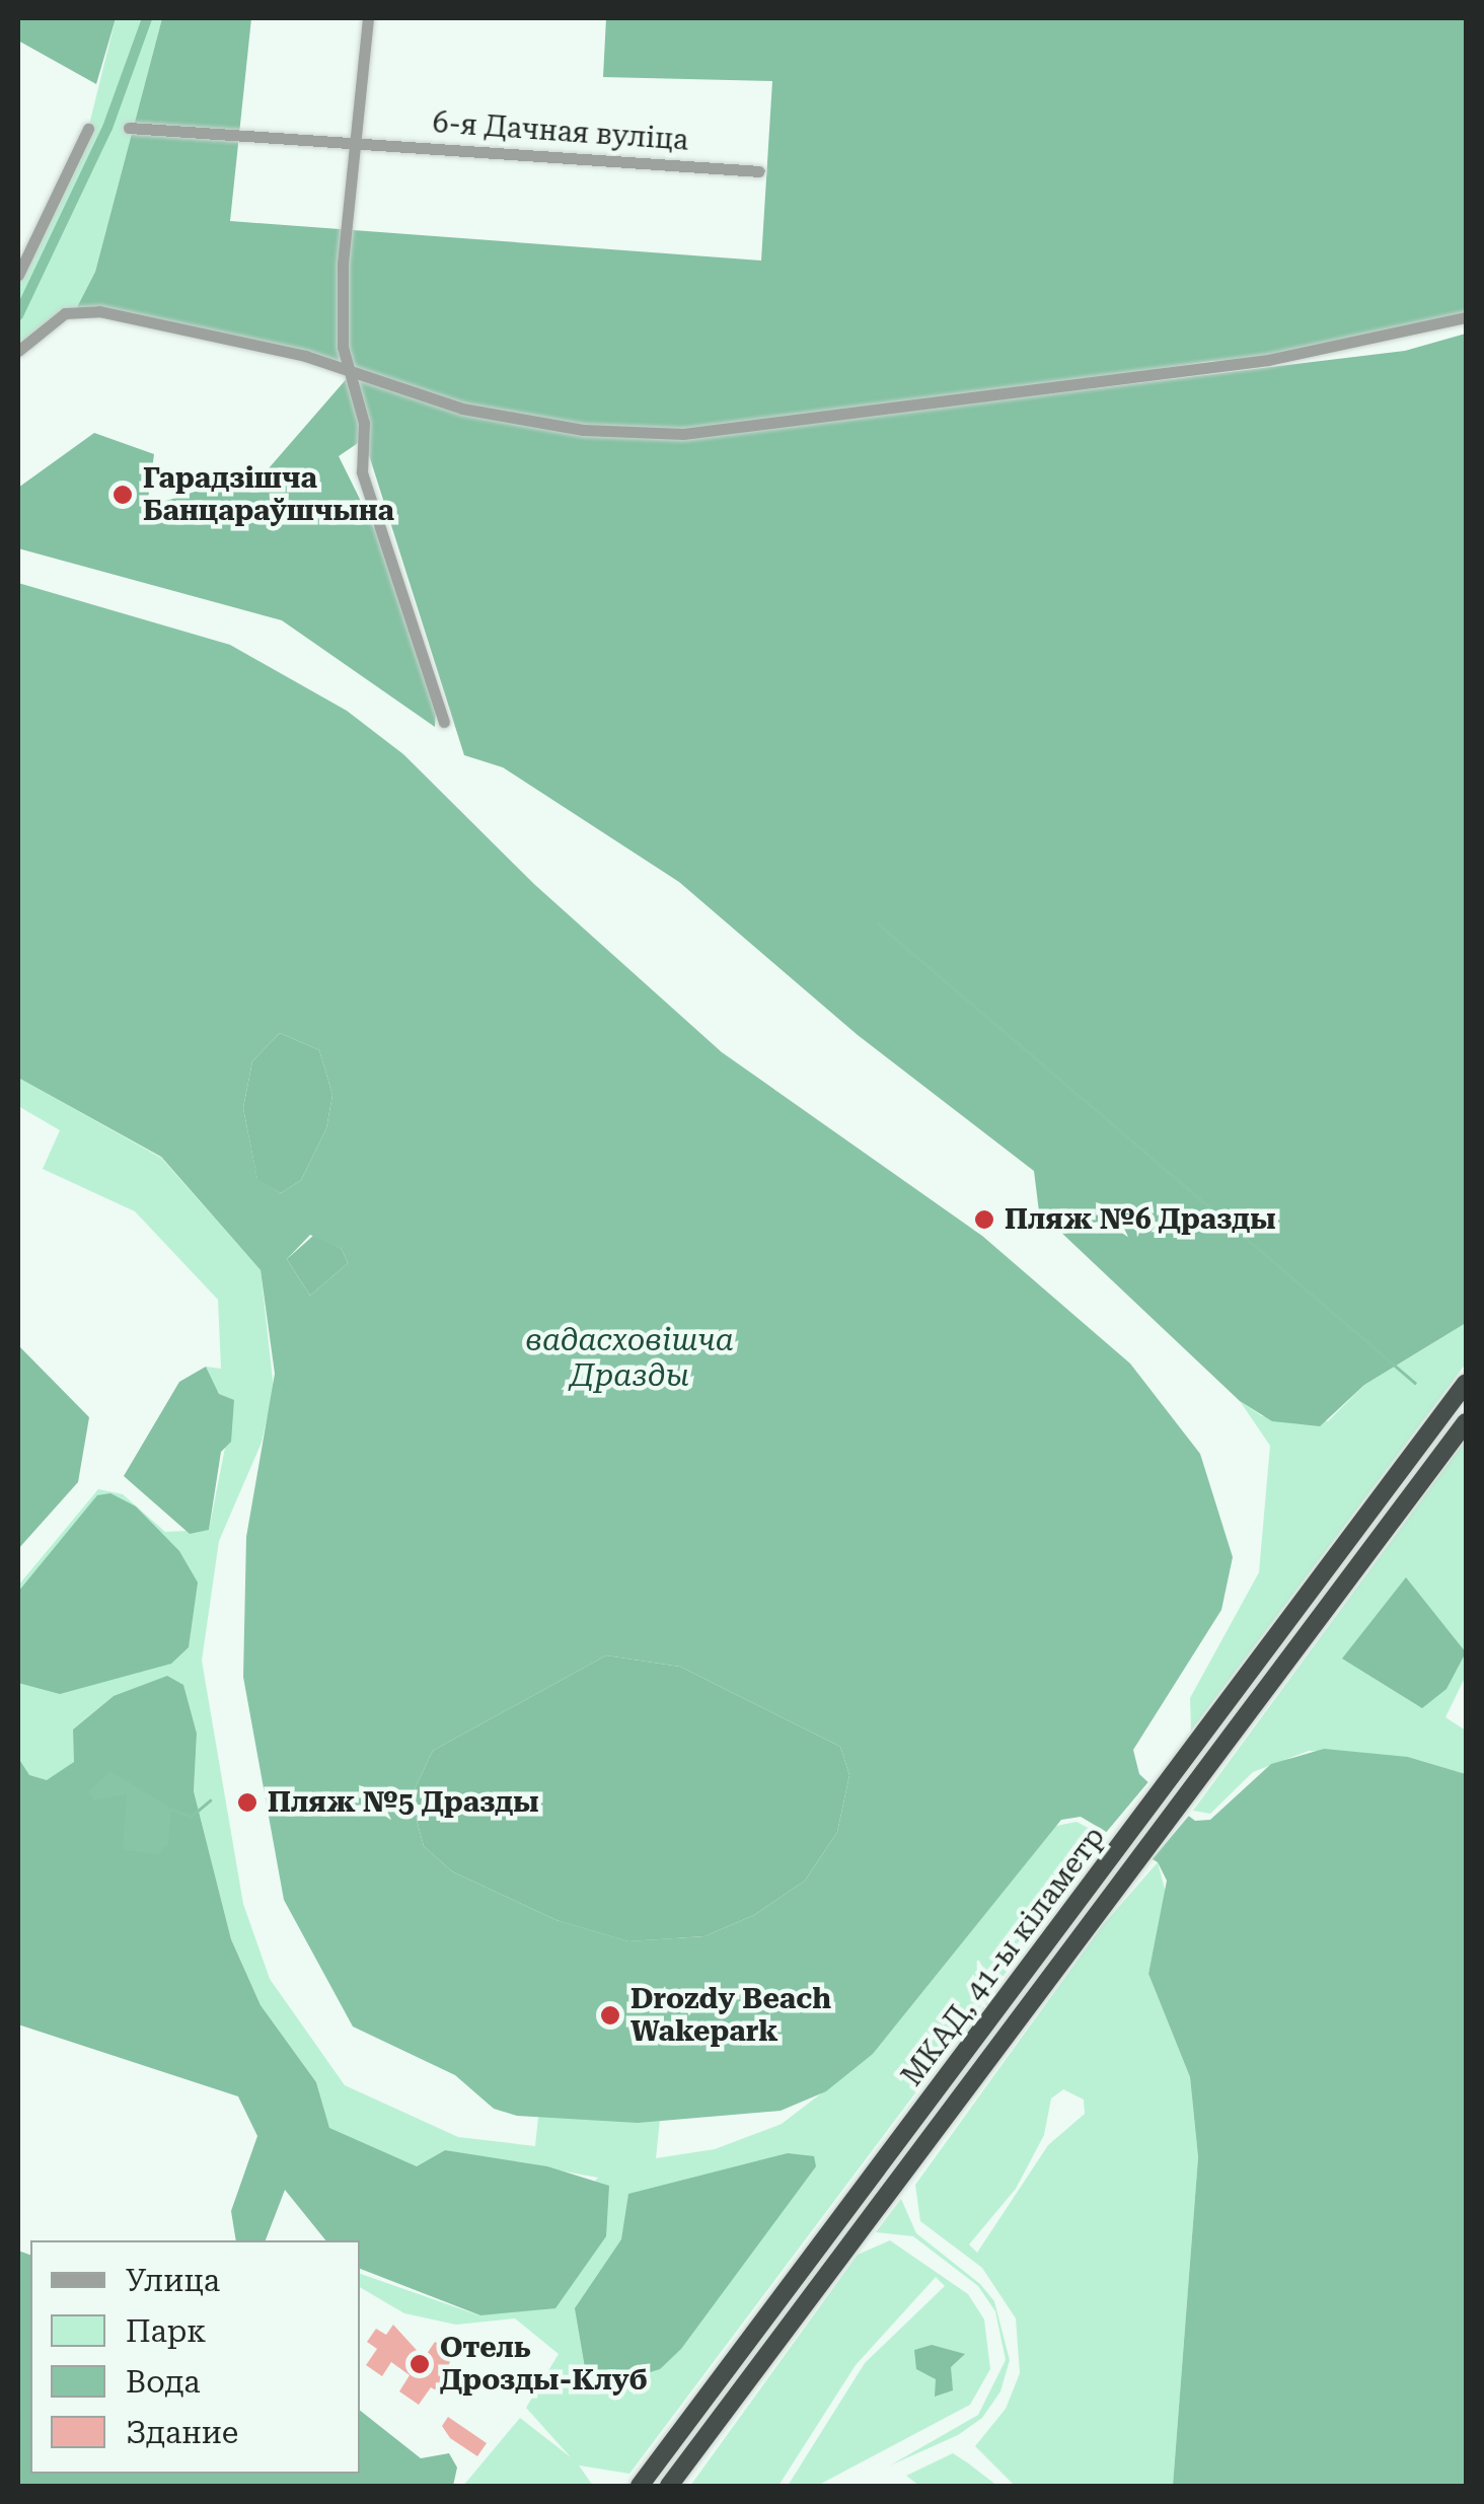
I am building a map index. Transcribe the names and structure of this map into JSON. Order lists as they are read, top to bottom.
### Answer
{
  "streets": {
    "highway": ["МКАД, 41-ы кіламетр"],
    "street": ["6-я Дачная вуліца"]
  },
  "water": ["вадасховішча Дразды"],
  "places": [
    "Гарадзішча Банцараўшчына",
    "Пляж №6 Дразды",
    "Пляж №5 Дразды",
    "Drozdy Beach Wakepark",
    "Отель Дрозды-Клуб"
  ],
  "legend": [
    "Улица",
    "Парк",
    "Вода",
    "Здание"
  ]
}
